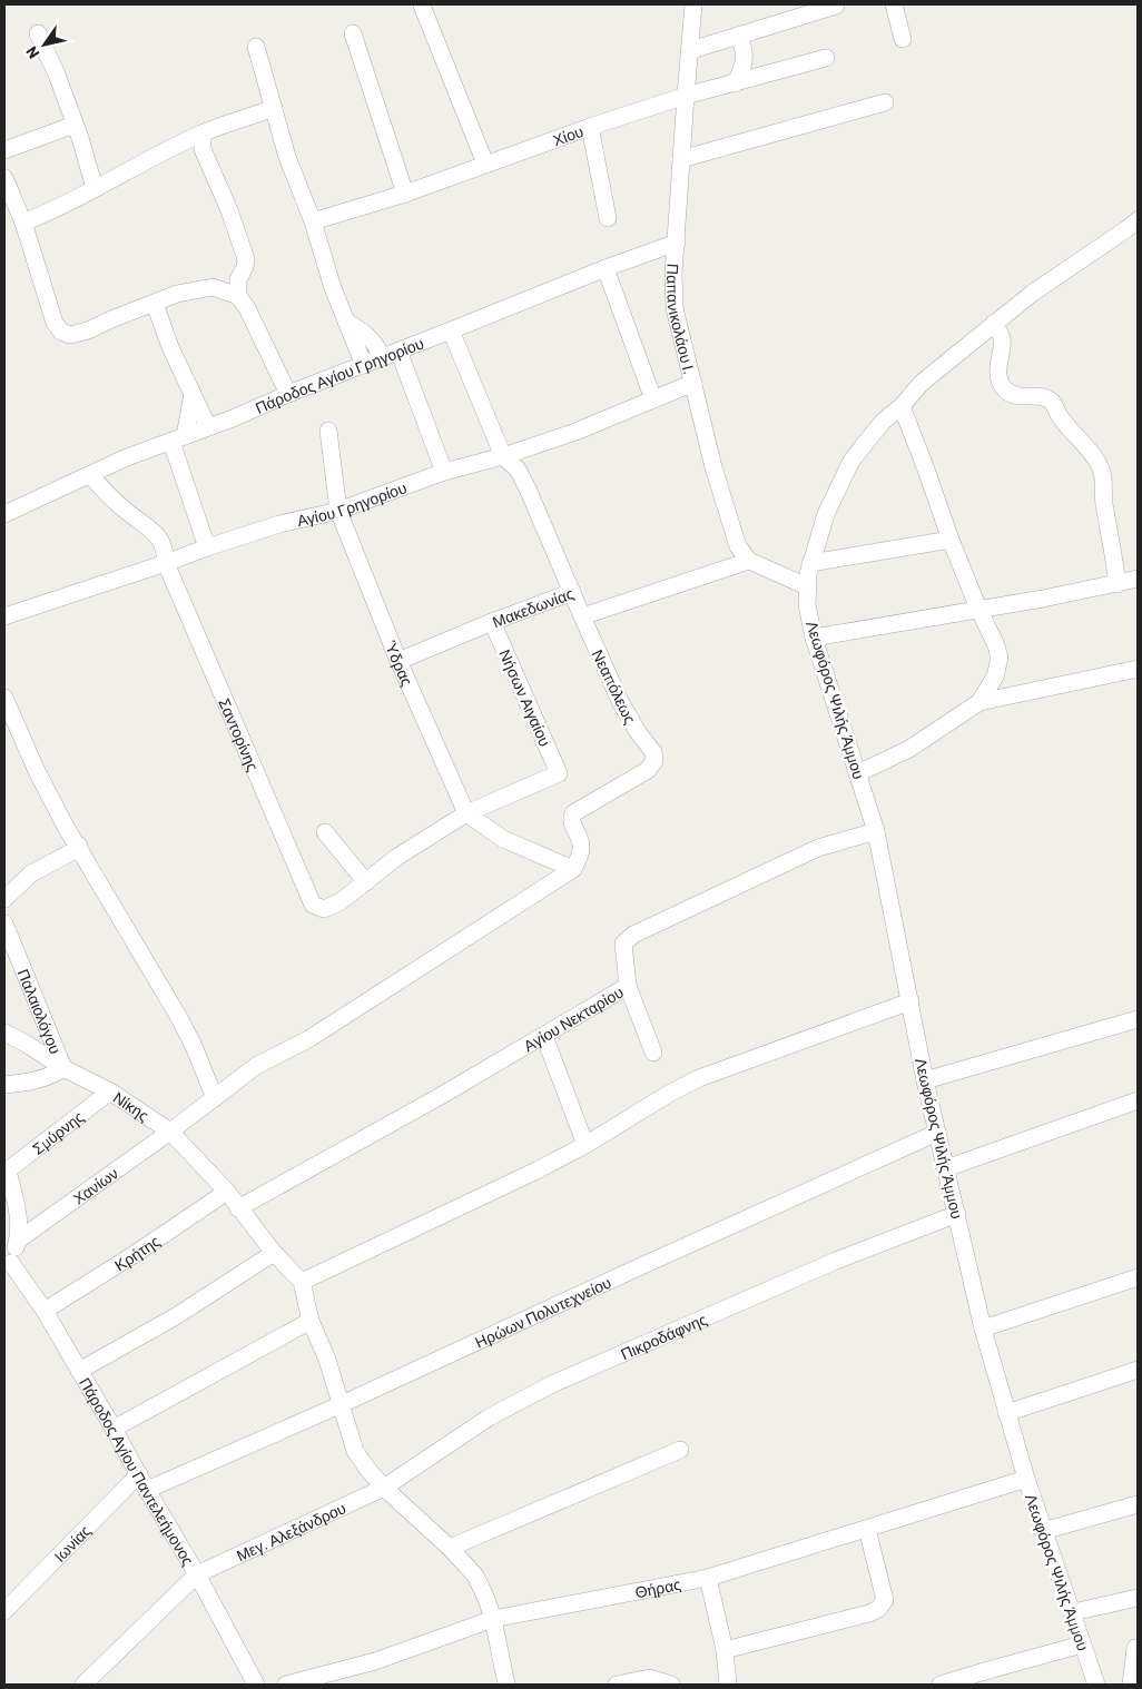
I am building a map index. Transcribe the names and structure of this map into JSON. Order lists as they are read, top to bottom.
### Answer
{
  "streets": {
    "street": [
      "Χίου",
      "Παπανικολάου Ι.",
      "Πάροδος Αγίου Γρηγορίου",
      "Αγίου Γρηγορίου",
      "Μακεδωνίας",
      "Ύδρας",
      "Νεαπόλεως",
      "Νήσων Αιγαίου",
      "Λεωφόρος Ψιλής Άμμου",
      "Σαντορίνης",
      "Παλαιολόγου",
      "Αγίου Νεκταρίου",
      "Νίκης",
      "Σμύρνης",
      "Χανίων",
      "Κρήτης",
      "Ηρώων Πολυτεχνείου",
      "Πικροδάφνης",
      "Πάροδος Αγίου Παντελεήμονος",
      "Μεγ. Αλεξάνδρου",
      "Ιωνίας",
      "Θήρας"
    ]
  },
  "crossings": [
    ["Χίου", "Παπανικολάου Ι."],
    ["Παπανικολάου Ι.", "Πάροδος Αγίου Γρηγορίου"],
    ["Παπανικολάου Ι.", "Αγίου Γρηγορίου"],
    ["Παπανικολάου Ι.", "Μακεδωνίας"],
    ["Πάροδος Αγίου Γρηγορίου", "Σαντορίνης"],
    ["Αγίου Γρηγορίου", "Ύδρας"],
    ["Αγίου Γρηγορίου", "Σαντορίνης"],
    ["Μακεδωνίας", "Ύδρας"],
    ["Μακεδωνίας", "Νεαπόλεως"],
    ["Μακεδωνίας", "Νήσων Αιγαίου"],
    ["Ύδρας", "Νήσων Αιγαίου"],
    ["Νεαπόλεως", "Χανίων"],
    ["Λεωφόρος Ψιλής Άμμου", "Αγίου Νεκταρίου"],
    ["Λεωφόρος Ψιλής Άμμου", "Ηρώων Πολυτεχνείου"],
    ["Λεωφόρος Ψιλής Άμμου", "Πικροδάφνης"],
    ["Λεωφόρος Ψιλής Άμμου", "Θήρας"],
    ["Παλαιολόγου", "Νίκης"],
    ["Αγίου Νεκταρίου", "Νίκης"],
    ["Νίκης", "Σμύρνης"],
    ["Νίκης", "Χανίων"],
    ["Νίκης", "Κρήτης"],
    ["Κρήτης", "Πάροδος Αγίου Παντελεήμονος"],
    ["Ηρώων Πολυτεχνείου", "Πάροδος Αγίου Παντελεήμονος"],
    ["Ηρώων Πολυτεχνείου", "Ιωνίας"],
    ["Πικροδάφνης", "Μεγ. Αλεξάνδρου"],
    ["Πάροδος Αγίου Παντελεήμονος", "Μεγ. Αλεξάνδρου"],
    ["Πάροδος Αγίου Παντελεήμονος", "Ιωνίας"]
  ],
  "north": "bottom left"
}
